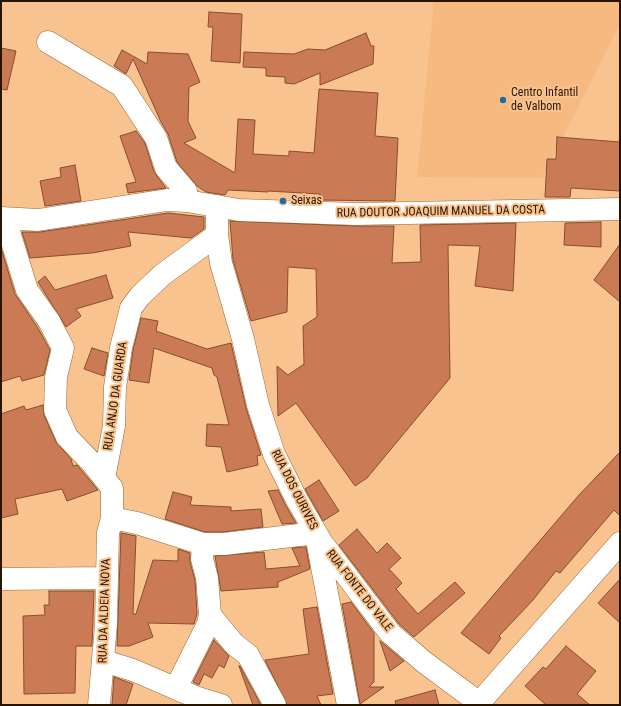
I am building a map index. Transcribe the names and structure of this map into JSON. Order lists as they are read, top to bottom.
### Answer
{
  "streets": {
    "street": [
      "RUA DOUTOR JOAQUIM MANUEL DA COSTA",
      "RUA ANJO DA GUARDA",
      "RUA DOS OURIVES",
      "RUA FONTE DO VALE",
      "RUA DA ALDEIA NOVA"
    ]
  },
  "crossings": [
    ["RUA DOUTOR JOAQUIM MANUEL DA COSTA", "RUA DOS OURIVES"],
    ["RUA DOUTOR JOAQUIM MANUEL DA COSTA", "RUA DA ALDEIA NOVA"],
    ["RUA ANJO DA GUARDA", "RUA DOS OURIVES"],
    ["RUA ANJO DA GUARDA", "RUA DA ALDEIA NOVA"],
    ["RUA DOS OURIVES", "RUA FONTE DO VALE"]
  ],
  "places": ["Centro Infantil de Valbom", "Seixas"]
}
